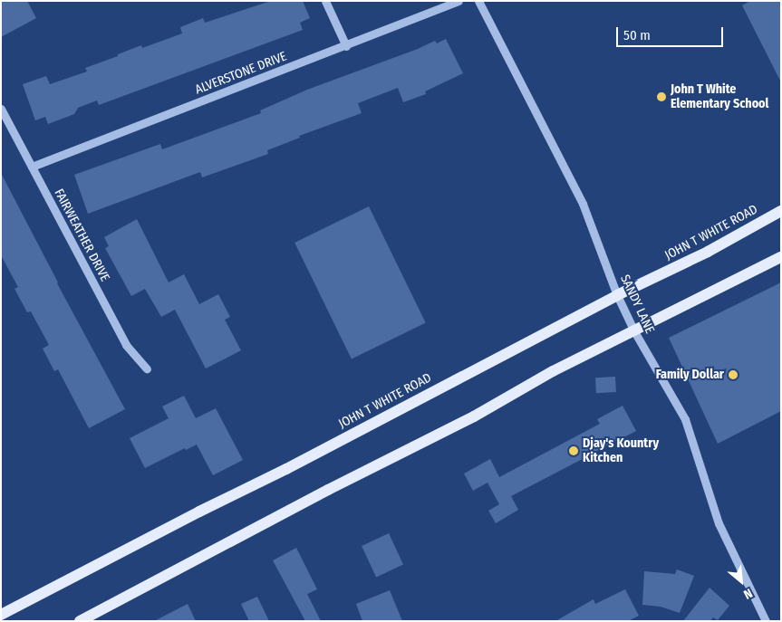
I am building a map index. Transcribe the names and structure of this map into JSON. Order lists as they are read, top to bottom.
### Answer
{
  "streets": {
    "main road": ["JOHN T WHITE ROAD"],
    "street": ["ALVERSTONE DRIVE", "FAIRWEATHER DRIVE", "SANDY LANE"]
  },
  "crossings": [
    ["ALVERSTONE DRIVE", "FAIRWEATHER DRIVE"],
    ["JOHN T WHITE ROAD", "SANDY LANE"]
  ],
  "places": ["John T White Elementary School", "Family Dollar", "Djay's Kountry Kitchen"],
  "scale_bar": "50 m",
  "north": "bottom right"
}
